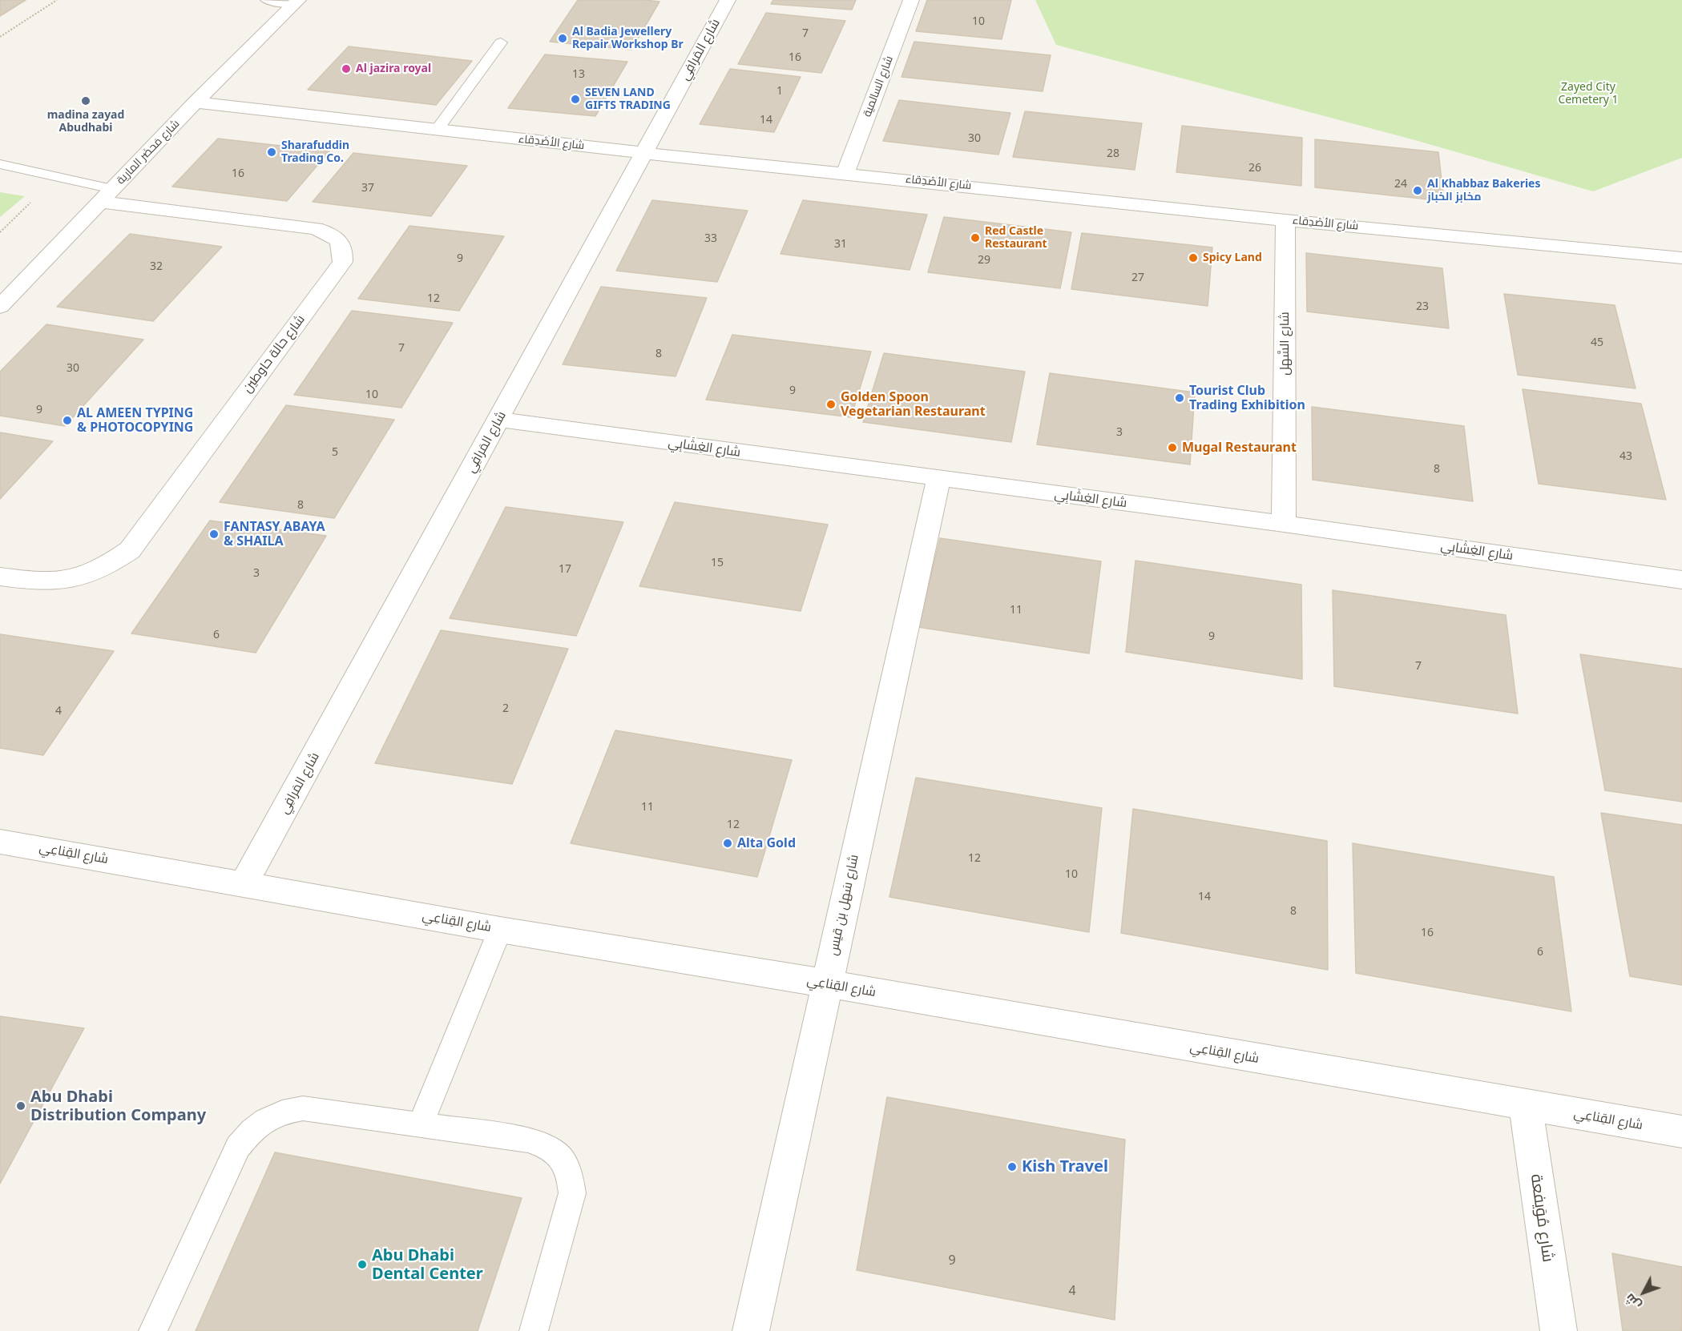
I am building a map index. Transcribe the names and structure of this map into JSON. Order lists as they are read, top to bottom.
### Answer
{
  "streets": {
    "street": [
      "شارع المَرافِي",
      "شارع السالمية",
      "شارع الأصْدِقاء",
      "شارع مَحضَر المارية",
      "شارع السَّهل",
      "شارع حالة حاوطين",
      "شارع الغِشَابِي",
      "شارع القِناعِي",
      "شارع سَهل بن قيس",
      "شارع مُوَيفعة"
    ]
  },
  "crossings": [
    ["شارع المَرافِي", "شارع الأصْدِقاء"],
    ["شارع المَرافِي", "شارع الغِشَابِي"],
    ["شارع المَرافِي", "شارع القِناعِي"],
    ["شارع السالمية", "شارع الأصْدِقاء"],
    ["شارع الأصْدِقاء", "شارع مَحضَر المارية"],
    ["شارع الأصْدِقاء", "شارع السَّهل"],
    ["شارع مَحضَر المارية", "شارع حالة حاوطين"],
    ["شارع السَّهل", "شارع الغِشَابِي"],
    ["شارع الغِشَابِي", "شارع سَهل بن قيس"],
    ["شارع القِناعِي", "شارع سَهل بن قيس"],
    ["شارع القِناعِي", "شارع مُوَيفعة"]
  ],
  "parks": ["Zayed City Cemetery 1"],
  "places": [
    "Al Badia Jewellery Repair Workshop Br",
    "Al jazira royal",
    "SEVEN LAND GIFTS TRADING",
    "madina zayad Abudhabi",
    "Sharafuddin Trading Co.",
    "Al Khabbaz Bakeries مخابز الخباز",
    "Red Castle Restaurant",
    "Spicy Land",
    "Tourist Club Trading Exhibition",
    "Golden Spoon Vegetarian Restaurant",
    "AL AMEEN TYPING & PHOTOCOPYING",
    "Mugal Restaurant",
    "FANTASY ABAYA & SHAILA",
    "Alta Gold",
    "Abu Dhabi Distribution Company",
    "Kish Travel",
    "Abu Dhabi Dental Center"
  ],
  "house_numbers": [
    "10",
    "7",
    "16",
    "13",
    "1",
    "14",
    "30",
    "28",
    "26",
    "16",
    "24",
    "37",
    "33",
    "31",
    "9",
    "29",
    "32",
    "27",
    "12",
    "23",
    "45",
    "7",
    "8",
    "30",
    "9",
    "10",
    "9",
    "3",
    "5",
    "43",
    "8",
    "8",
    "15",
    "17",
    "3",
    "11",
    "6",
    "9",
    "7",
    "2",
    "4",
    "11",
    "12",
    "12",
    "10",
    "14",
    "8",
    "16",
    "6",
    "9",
    "4"
  ],
  "north": "bottom left"
}
